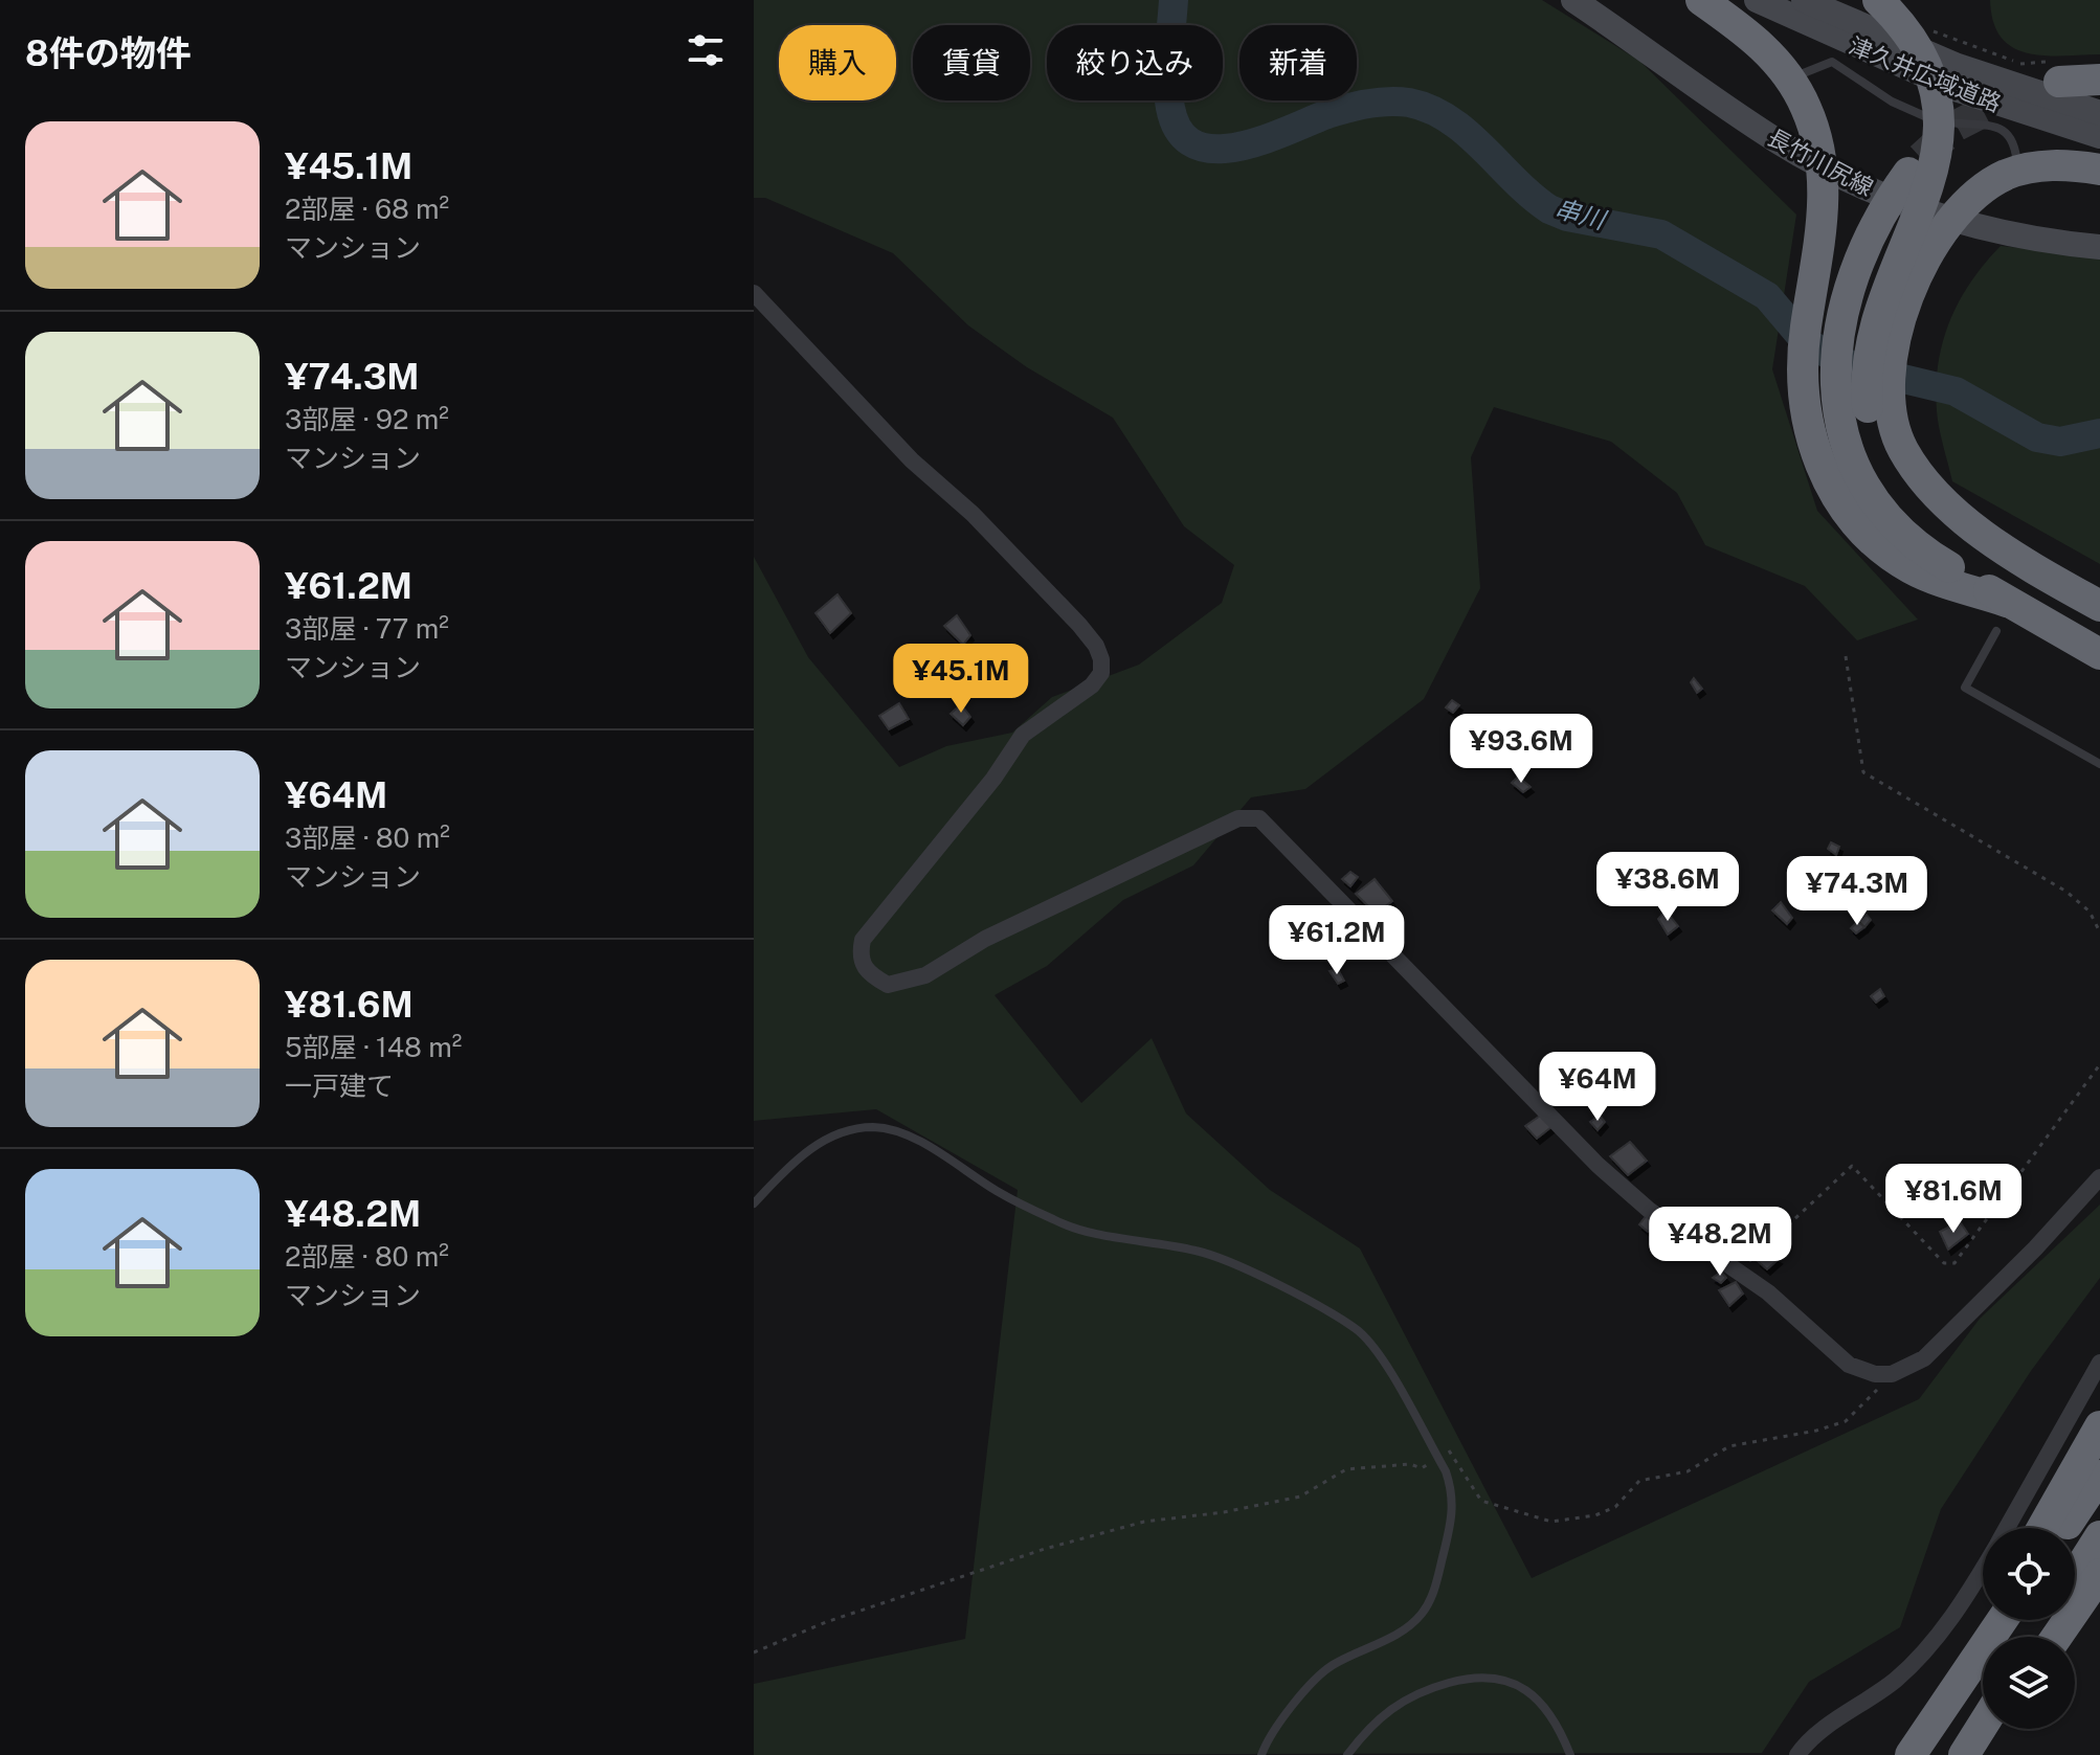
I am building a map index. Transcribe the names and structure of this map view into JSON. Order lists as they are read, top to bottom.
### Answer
{
  "streets": {
    "main road": ["津久井広域道路", "長竹川尻線"]
  },
  "water": ["串川"],
  "page": {
    "heading": "8件の物件",
    "chip": [
      "購入",
      "賃貸",
      "絞り込み",
      "新着"
    ],
    "list": [
      {
        "name": "¥45.1M",
        "note": "2部屋 · 68 m² · マンション"
      },
      {
        "name": "¥74.3M",
        "note": "3部屋 · 92 m² · マンション"
      },
      {
        "name": "¥61.2M",
        "note": "3部屋 · 77 m² · マンション"
      },
      {
        "name": "¥64M",
        "note": "3部屋 · 80 m² · マンション"
      },
      {
        "name": "¥81.6M",
        "note": "5部屋 · 148 m² · 一戸建て"
      },
      {
        "name": "¥48.2M",
        "note": "2部屋 · 80 m² · マンション"
      }
    ],
    "price": [
      "¥45.1M",
      "¥93.6M",
      "¥38.6M",
      "¥74.3M",
      "¥61.2M",
      "¥64M",
      "¥81.6M",
      "¥48.2M"
    ]
  }
}
